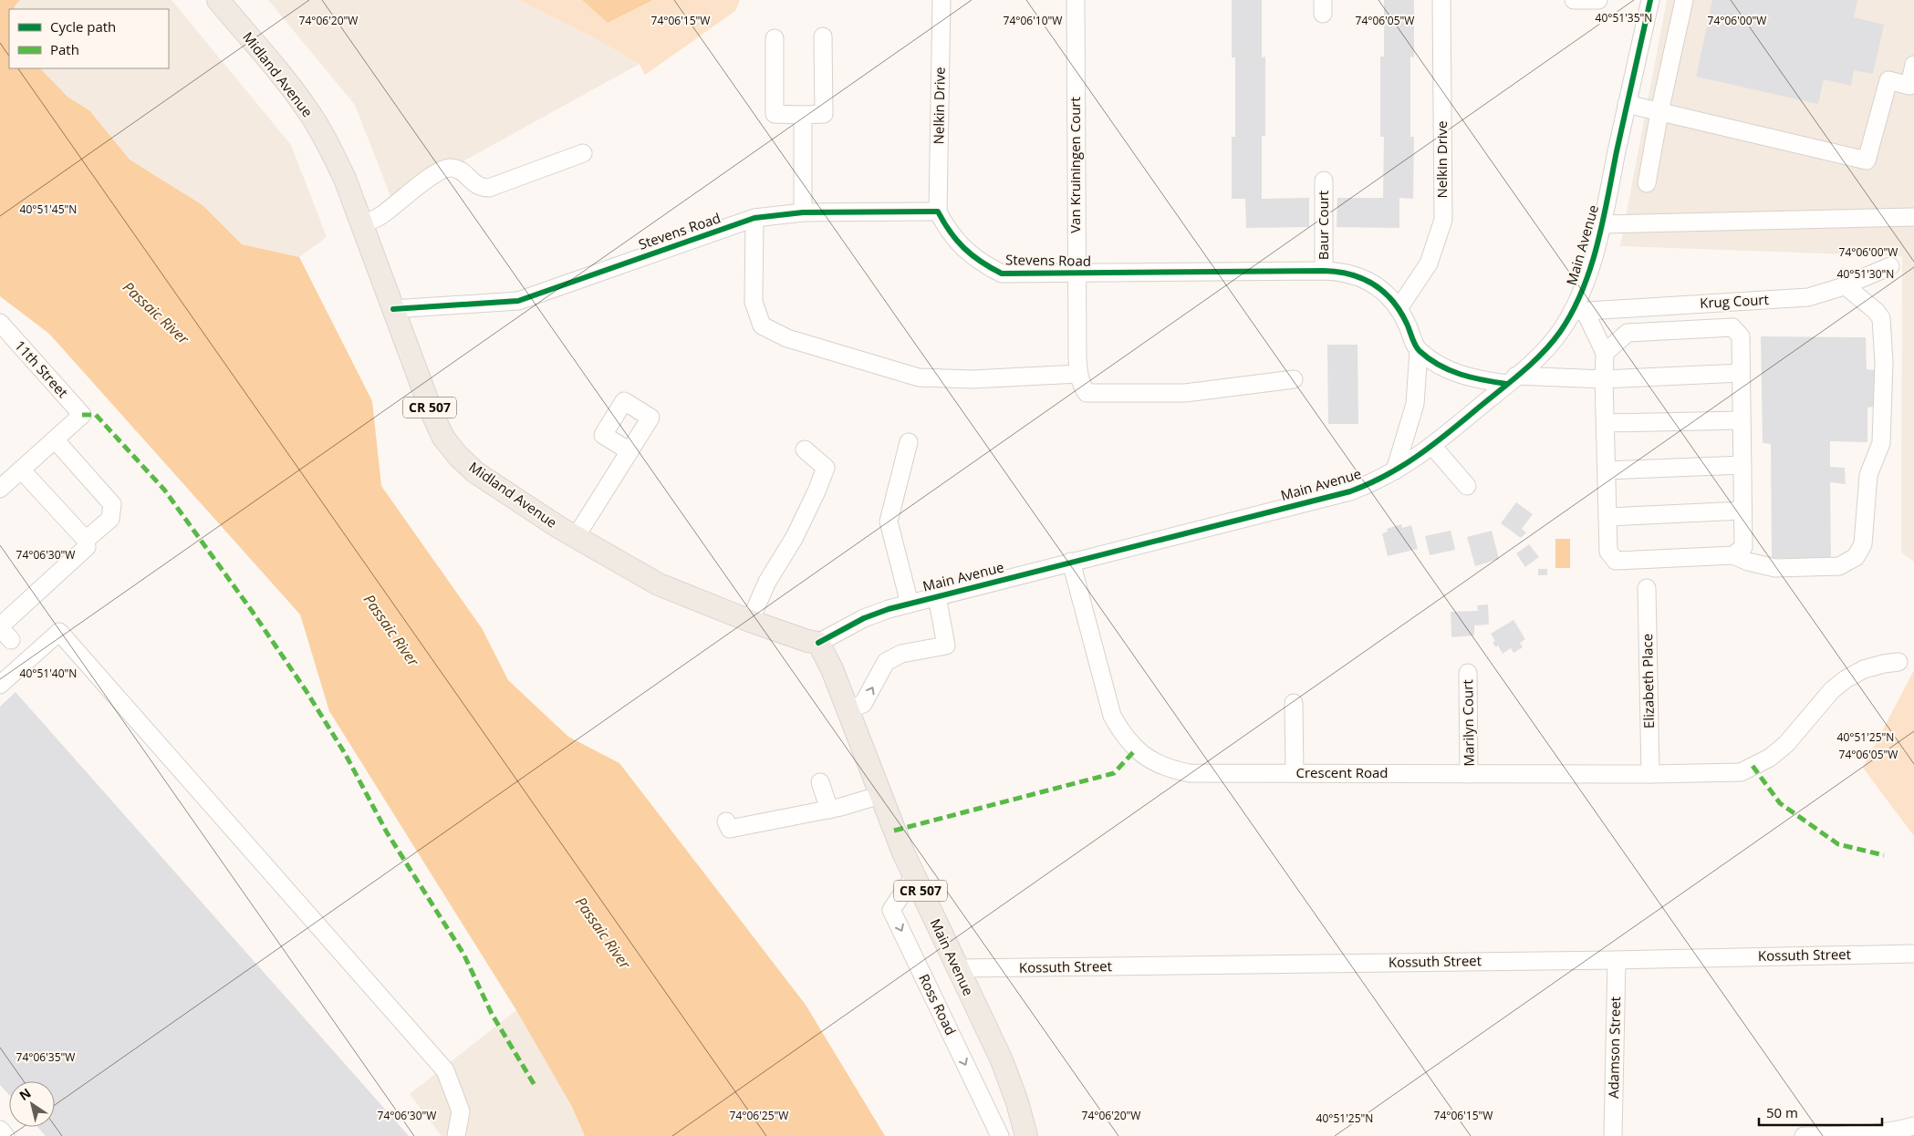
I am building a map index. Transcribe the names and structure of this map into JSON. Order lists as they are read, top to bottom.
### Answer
{
  "streets": {
    "main road": ["Midland Avenue", "Main Avenue", "CR 507"],
    "street": [
      "Nelkin Drive",
      "Van Kruiningen Court",
      "Baur Court",
      "Stevens Road",
      "Krug Court",
      "11th Street",
      "Elizabeth Place",
      "Marilyn Court",
      "Crescent Road",
      "Kossuth Street",
      "Ross Road",
      "Adamson Street"
    ]
  },
  "crossings": [
    ["Midland Avenue", "Stevens Road"],
    ["Midland Avenue", "Main Avenue"],
    ["Nelkin Drive", "Stevens Road"],
    ["Van Kruiningen Court", "Stevens Road"],
    ["Baur Court", "Stevens Road"],
    ["Stevens Road", "Main Avenue"],
    ["Main Avenue", "Krug Court"],
    ["Main Avenue", "Crescent Road"],
    ["Main Avenue", "Kossuth Street"],
    ["Main Avenue", "Ross Road"],
    ["Elizabeth Place", "Crescent Road"],
    ["Marilyn Court", "Crescent Road"],
    ["Kossuth Street", "Adamson Street"]
  ],
  "one_way": ["Ross Road"],
  "water": ["Passaic River"],
  "legend": ["Cycle path", "Path"],
  "scale_bar": "50 m",
  "north": "top left",
  "coordinates": [
    "40°51'35\"N",
    "74°06'05\"W",
    "74°06'20\"W",
    "74°06'15\"W",
    "74°06'10\"W",
    "74°06'00\"W",
    "40°51'45\"N",
    "40°51'30\"N",
    "74°06'30\"W",
    "40°51'40\"N",
    "40°51'25\"N",
    "74°06'35\"W",
    "74°06'25\"W"
  ]
}
